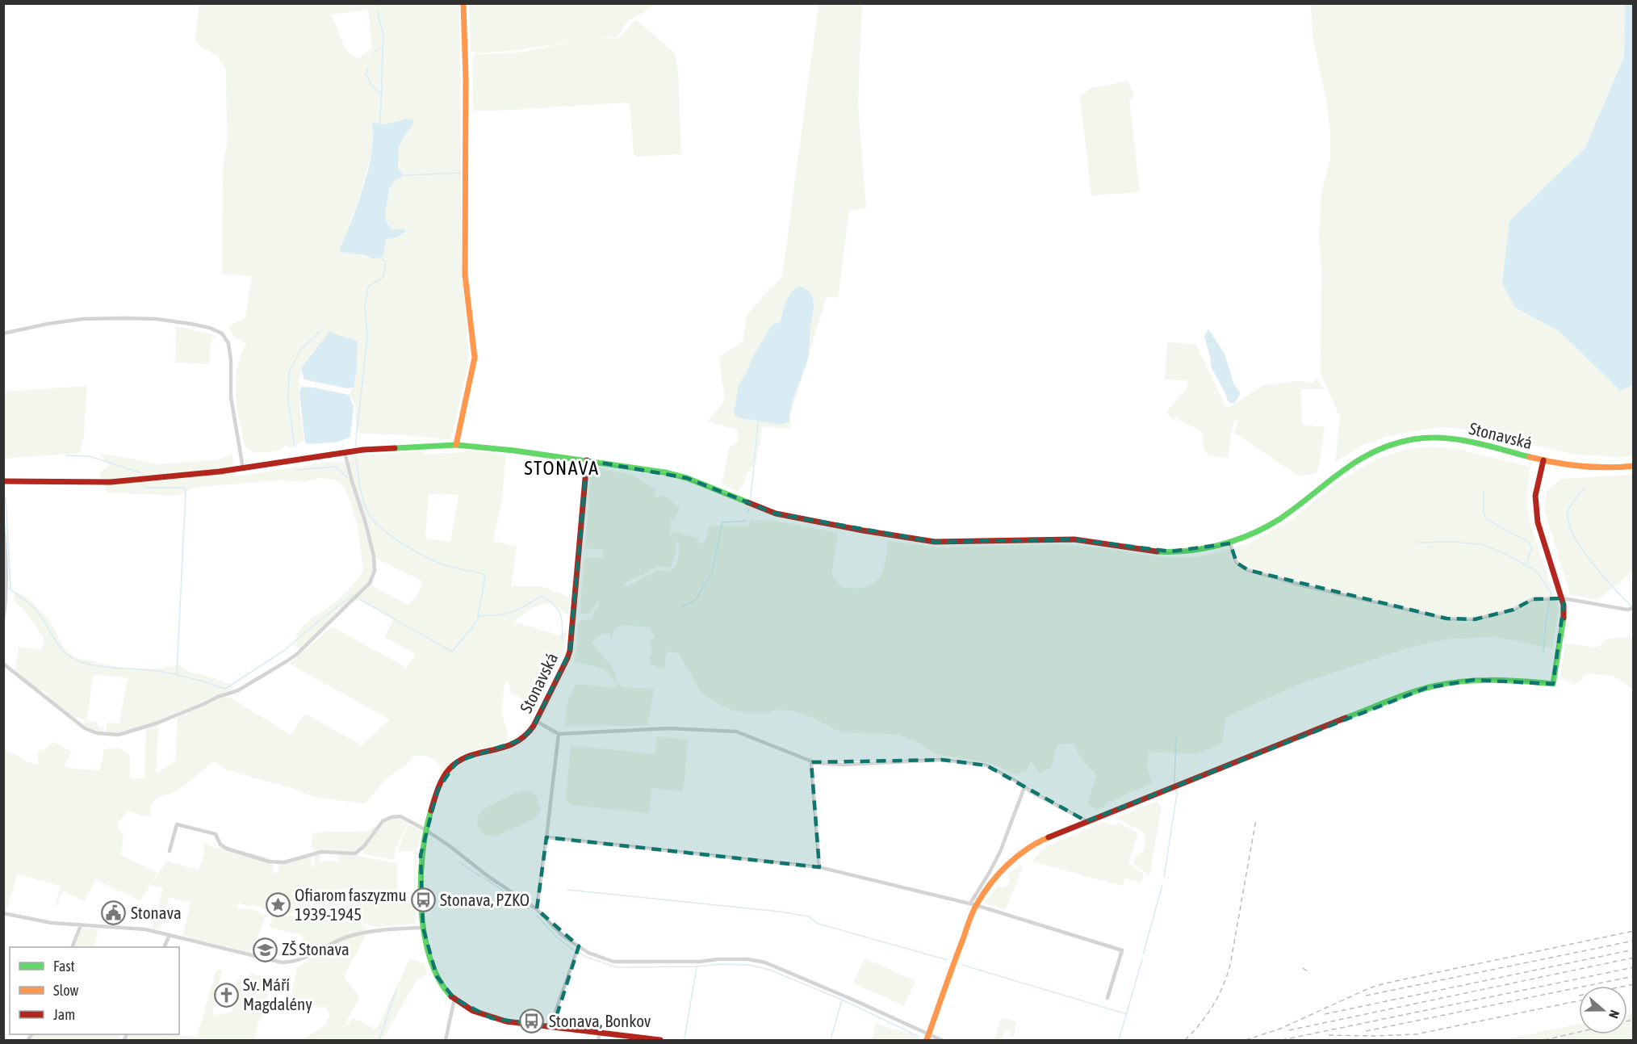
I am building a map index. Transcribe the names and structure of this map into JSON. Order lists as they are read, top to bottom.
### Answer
{
  "streets": {
    "street": ["Stonavská"]
  },
  "districts": ["STONAVA"],
  "places": {
    "bus stop": ["Stonava, PZKO", "Stonava, Bonkov"],
    "place": ["Ofiarom faszyzmu 1939-1945"],
    "public building": ["Stonava"],
    "school or university": ["ZŠ Stonava"],
    "church": ["Sv. Máří Magdalény"]
  },
  "legend": ["Fast", "Slow", "Jam"],
  "north": "right"
}
